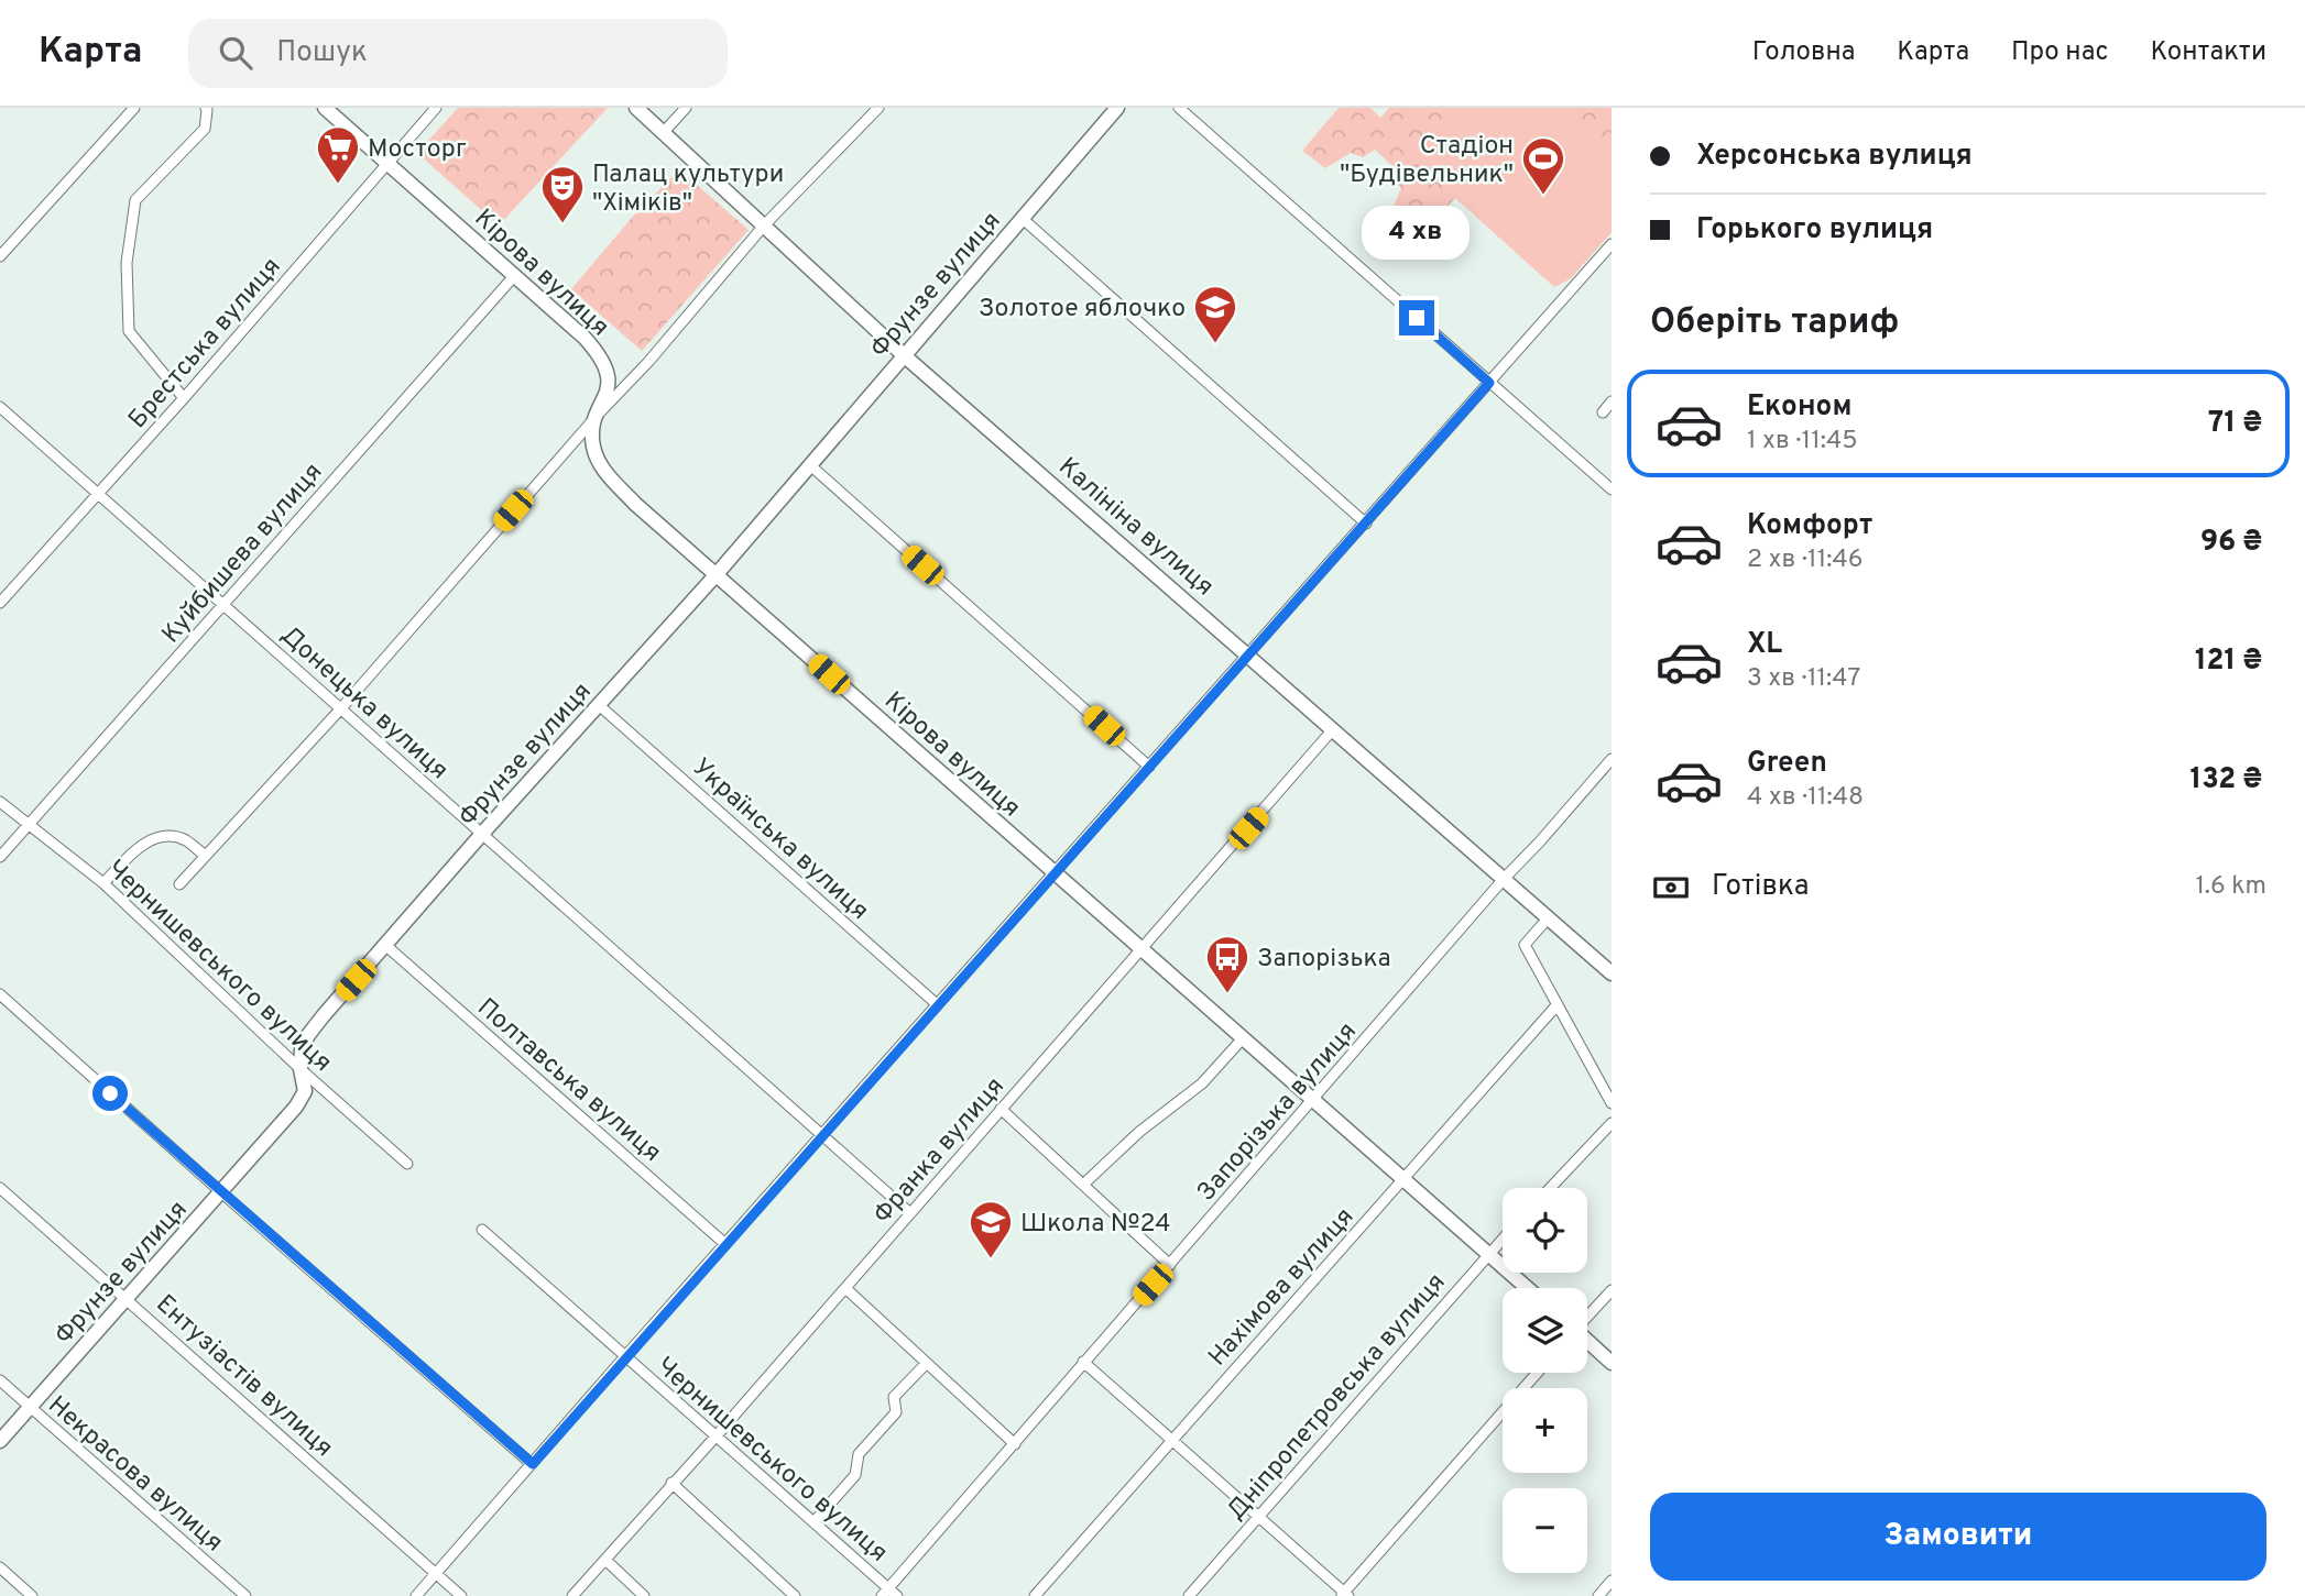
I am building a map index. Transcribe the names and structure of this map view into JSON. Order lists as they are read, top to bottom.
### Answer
{
  "streets": {
    "street": [
      "Кірова вулиця",
      "Фрунзе вулиця",
      "Брестська вулиця",
      "Калініна вулиця",
      "Куйбишева вулиця",
      "Донецька вулиця",
      "Українська вулиця",
      "Чернишевського вулиця",
      "Полтавська вулиця",
      "Запорізька вулиця",
      "Франка вулиця",
      "Нахімова вулиця",
      "Ентузіастів вулиця",
      "Дніпропетровська вулиця",
      "Некрасова вулиця"
    ]
  },
  "crossings": [
    ["Кірова вулиця", "Фрунзе вулиця"],
    ["Кірова вулиця", "Брестська вулиця"],
    ["Кірова вулиця", "Куйбишева вулиця"],
    ["Кірова вулиця", "Запорізька вулиця"],
    ["Кірова вулиця", "Франка вулиця"],
    ["Кірова вулиця", "Нахімова вулиця"],
    ["Кірова вулиця", "Дніпропетровська вулиця"],
    ["Фрунзе вулиця", "Калініна вулиця"],
    ["Фрунзе вулиця", "Донецька вулиця"],
    ["Фрунзе вулиця", "Українська вулиця"],
    ["Фрунзе вулиця", "Чернишевського вулиця"],
    ["Фрунзе вулиця", "Полтавська вулиця"],
    ["Фрунзе вулиця", "Ентузіастів вулиця"],
    ["Фрунзе вулиця", "Некрасова вулиця"],
    ["Брестська вулиця", "Донецька вулиця"],
    ["Калініна вулиця", "Запорізька вулиця"],
    ["Калініна вулиця", "Франка вулиця"],
    ["Куйбишева вулиця", "Донецька вулиця"],
    ["Куйбишева вулиця", "Чернишевського вулиця"],
    ["Донецька вулиця", "Франка вулиця"],
    ["Чернишевського вулиця", "Запорізька вулиця"],
    ["Чернишевського вулиця", "Франка вулиця"]
  ],
  "places": {
    "supermarket": ["Мосторг"],
    "sports": ["Стадіон \"Будівельник\""],
    "theatre": ["Палац культури \"Хіміків\""],
    "school or university": ["Золотое яблочко", "Школа №24"],
    "bus stop": ["Запорізька"]
  },
  "page": {
    "header": "Карта",
    "search": "Пошук",
    "nav": [
      "Головна",
      "Карта",
      "Про нас",
      "Контакти"
    ],
    "banner": ["Херсонська вулиця", "Горького вулиця"],
    "bubble": "4 хв",
    "heading": "Оберіть тариф",
    "list": [
      {
        "name": "Економ",
        "note": "1 хв · 11:45",
        "value": "71 ₴"
      },
      {
        "name": "Комфорт",
        "note": "2 хв · 11:46",
        "value": "96 ₴"
      },
      {
        "name": "XL",
        "note": "3 хв · 11:47",
        "value": "121 ₴"
      },
      {
        "name": "Green",
        "note": "4 хв · 11:48",
        "value": "132 ₴"
      }
    ],
    "pay": ["Готівка", "1.6 km"],
    "map_buttons": ["+", "−"],
    "buttons": "Замовити"
  }
}
